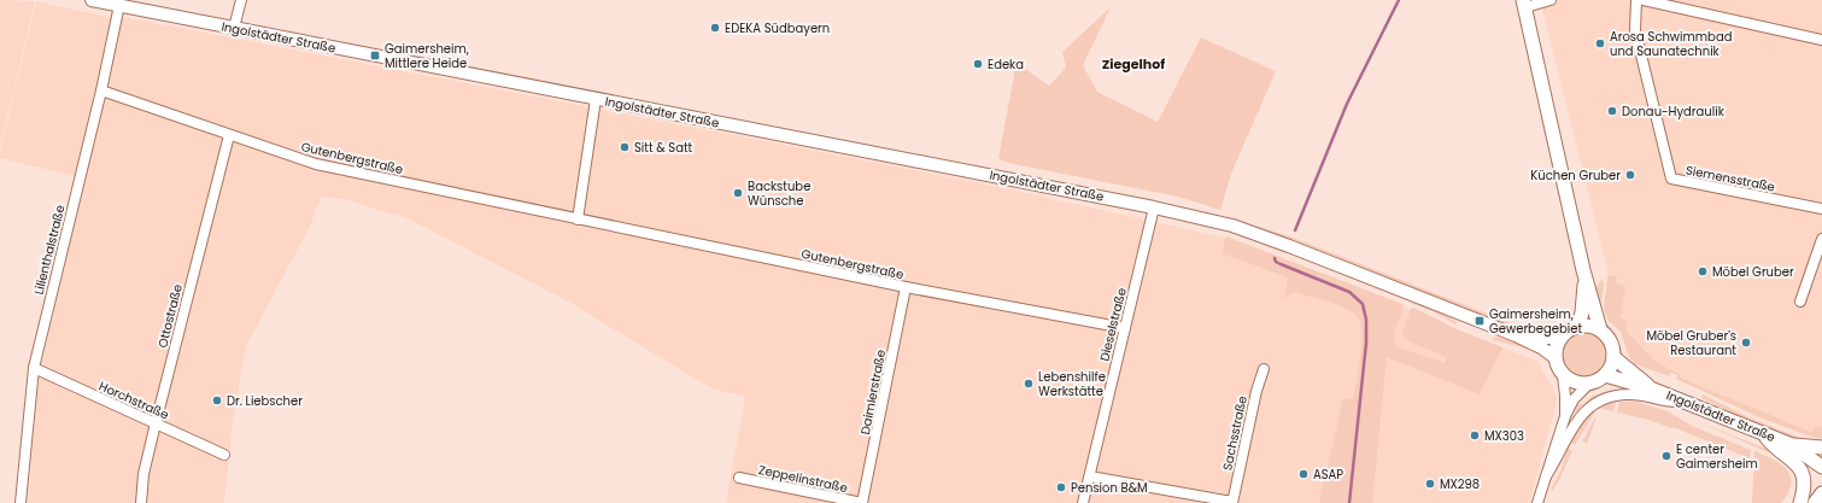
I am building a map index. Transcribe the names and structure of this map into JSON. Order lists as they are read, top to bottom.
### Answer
{
  "streets": {
    "main road": ["Ingolstädter Straße"],
    "street": [
      "Gutenbergstraße",
      "Siemensstraße",
      "Lilienthalstraße",
      "Ottostraße",
      "Dieselstraße",
      "Daimlerstraße",
      "Horchstraße",
      "Sachsstraße",
      "Zeppelinstraße"
    ]
  },
  "crossings": [
    ["Ingolstädter Straße", "Lilienthalstraße"],
    ["Ingolstädter Straße", "Dieselstraße"],
    ["Gutenbergstraße", "Lilienthalstraße"],
    ["Gutenbergstraße", "Ottostraße"],
    ["Gutenbergstraße", "Dieselstraße"],
    ["Gutenbergstraße", "Daimlerstraße"],
    ["Lilienthalstraße", "Horchstraße"],
    ["Ottostraße", "Horchstraße"],
    ["Dieselstraße", "Sachsstraße"],
    ["Daimlerstraße", "Zeppelinstraße"]
  ],
  "districts": ["Ziegelhof"],
  "places": {
    "other": [
      "EDEKA Südbayern",
      "Arosa Schwimmbad und Saunatechnik",
      "Edeka",
      "Donau-Hydraulik",
      "Sitt & Satt",
      "Küchen Gruber",
      "Backstube Wünsche",
      "Möbel Gruber",
      "Möbel Gruber's Restaurant",
      "Lebenshilfe Werkstätte",
      "Dr. Liebscher",
      "MX303",
      "E center Gaimersheim",
      "ASAP",
      "MX298",
      "Pension B&M"
    ],
    "transit": ["Gaimersheim, Mittlere Heide", "Gaimersheim, Gewerbegebiet"]
  }
}
